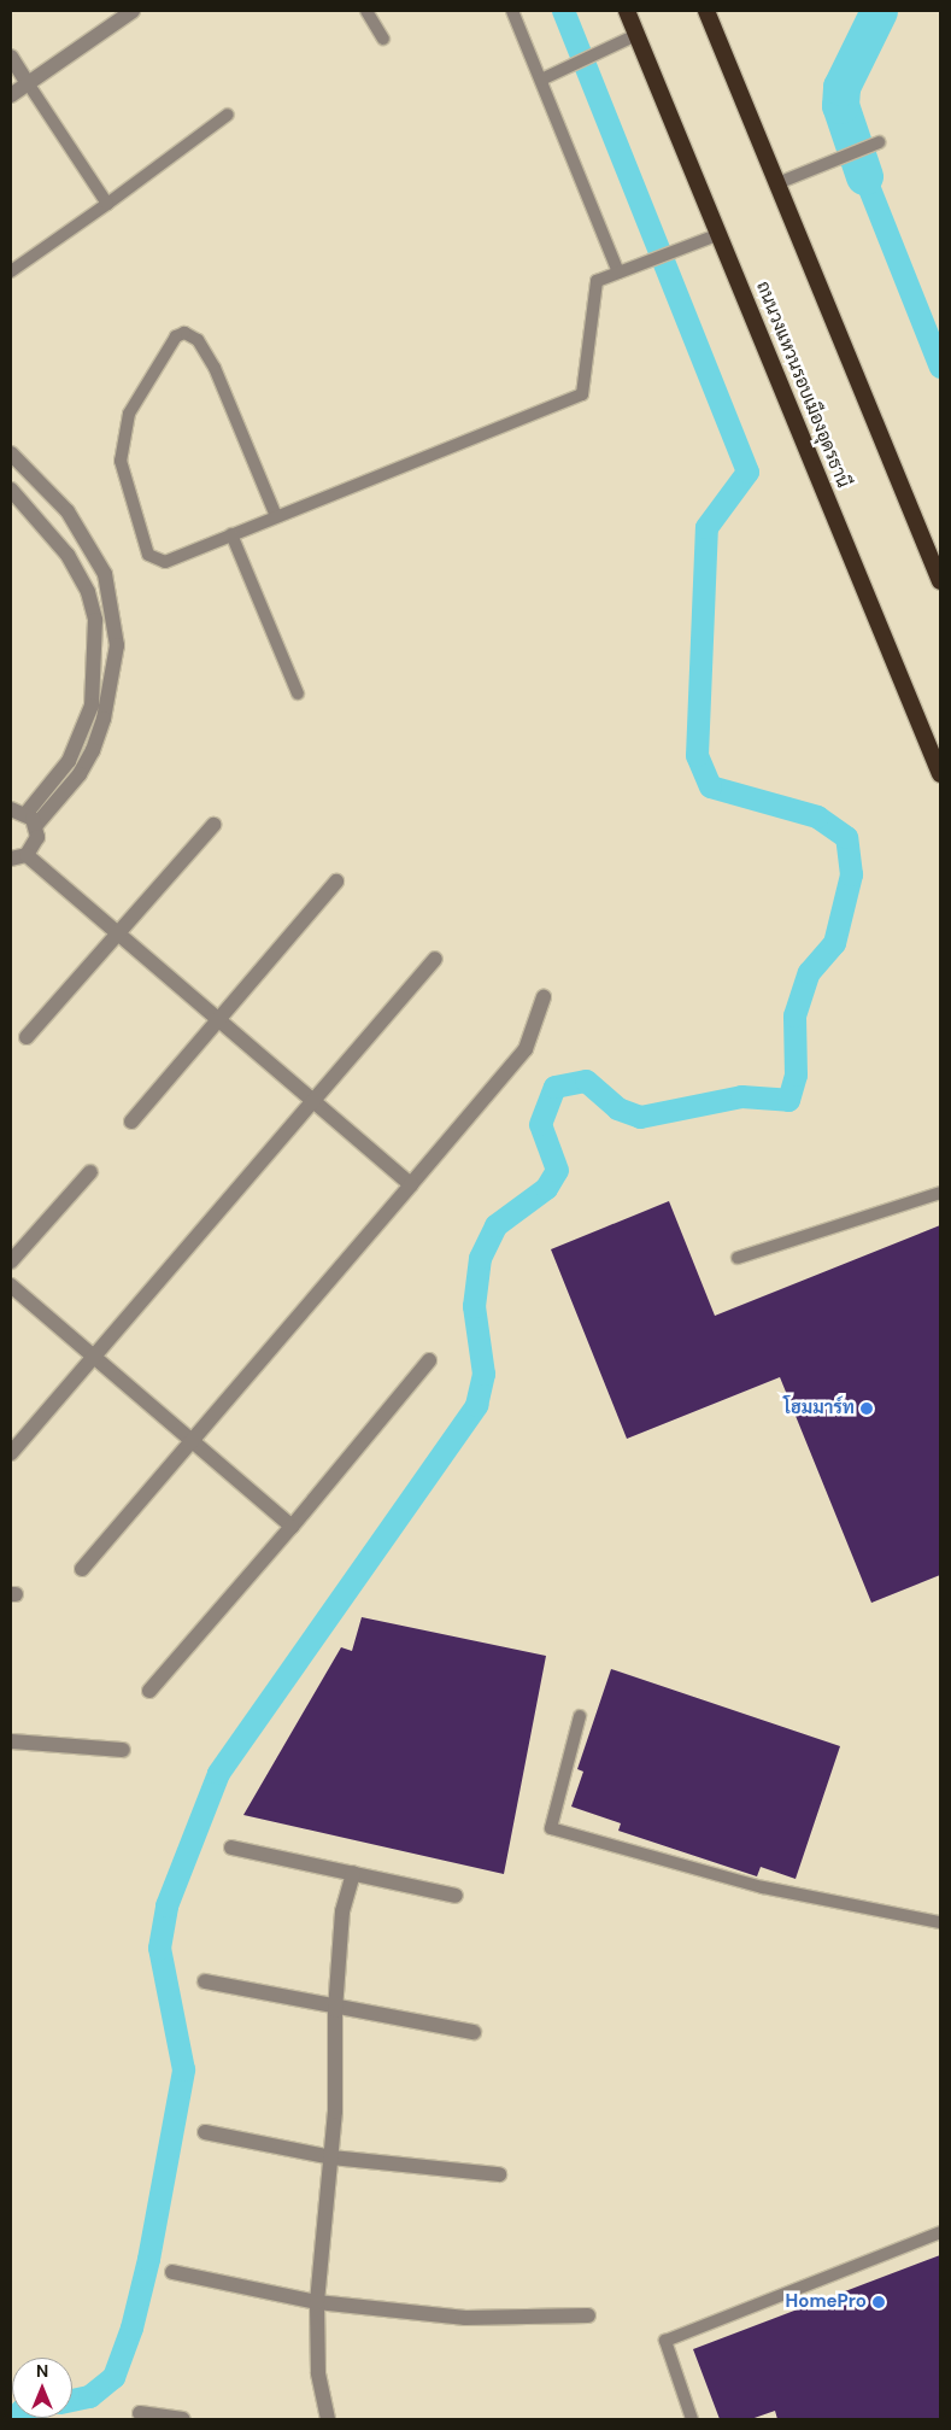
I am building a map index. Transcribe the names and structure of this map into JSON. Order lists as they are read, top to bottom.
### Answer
{
  "streets": {
    "highway": ["ถนนวงแหวนรอบเมืองอุดรธานี"]
  },
  "places": ["โฮมมาร์ท", "HomePro"],
  "north": "top"
}
